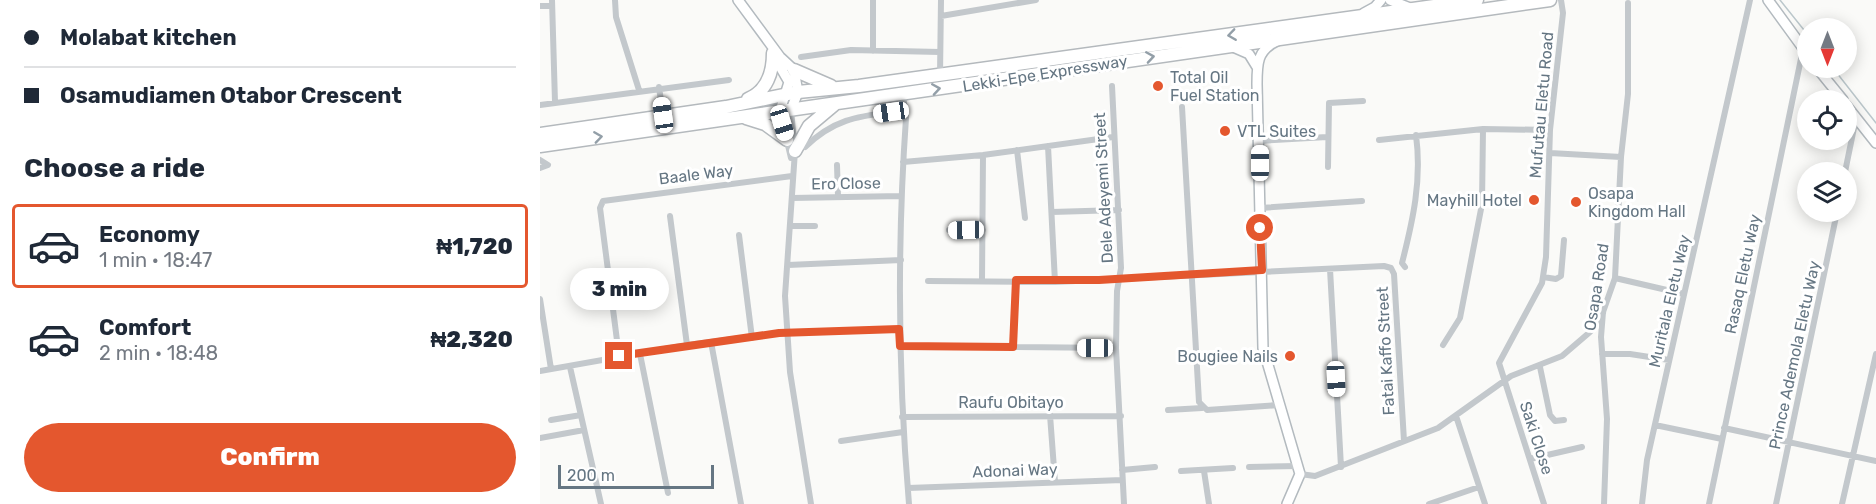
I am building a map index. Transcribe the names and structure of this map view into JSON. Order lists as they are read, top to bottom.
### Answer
{
  "streets": {
    "highway": ["Lekki-Epe Expressway"],
    "street": [
      "Mufutau Eletu Road",
      "Baale Way",
      "Ero Close",
      "Dele Adeyemi Street",
      "Rasaq Eletu Way",
      "Osapa Road",
      "Muritala Eletu Way",
      "Fatai Kaffo Street",
      "Prince Ademola Eletu Way",
      "Raufu Obitayo",
      "Saki Close",
      "Adonai Way"
    ]
  },
  "crossings": [
    ["Mufutau Eletu Road", "Saki Close"],
    ["Dele Adeyemi Street", "Raufu Obitayo"],
    ["Dele Adeyemi Street", "Adonai Way"]
  ],
  "places": [
    "Total Oil Fuel Station",
    "VTL Suites",
    "Mayhill Hotel",
    "Osapa Kingdom Hall",
    "Bougiee Nails"
  ],
  "scale_bar": "200 m",
  "north": "bottom",
  "page": {
    "banner": ["Molabat kitchen", "Osamudiamen Otabor Crescent"],
    "heading": "Choose a ride",
    "list": [
      {
        "name": "Economy",
        "note": "1 min · 18:47",
        "value": "₦1,720"
      },
      {
        "name": "Comfort",
        "note": "2 min · 18:48",
        "value": "₦2,320"
      }
    ],
    "bubble": "3 min",
    "buttons": "Confirm",
    "scale": "200 m"
  }
}
